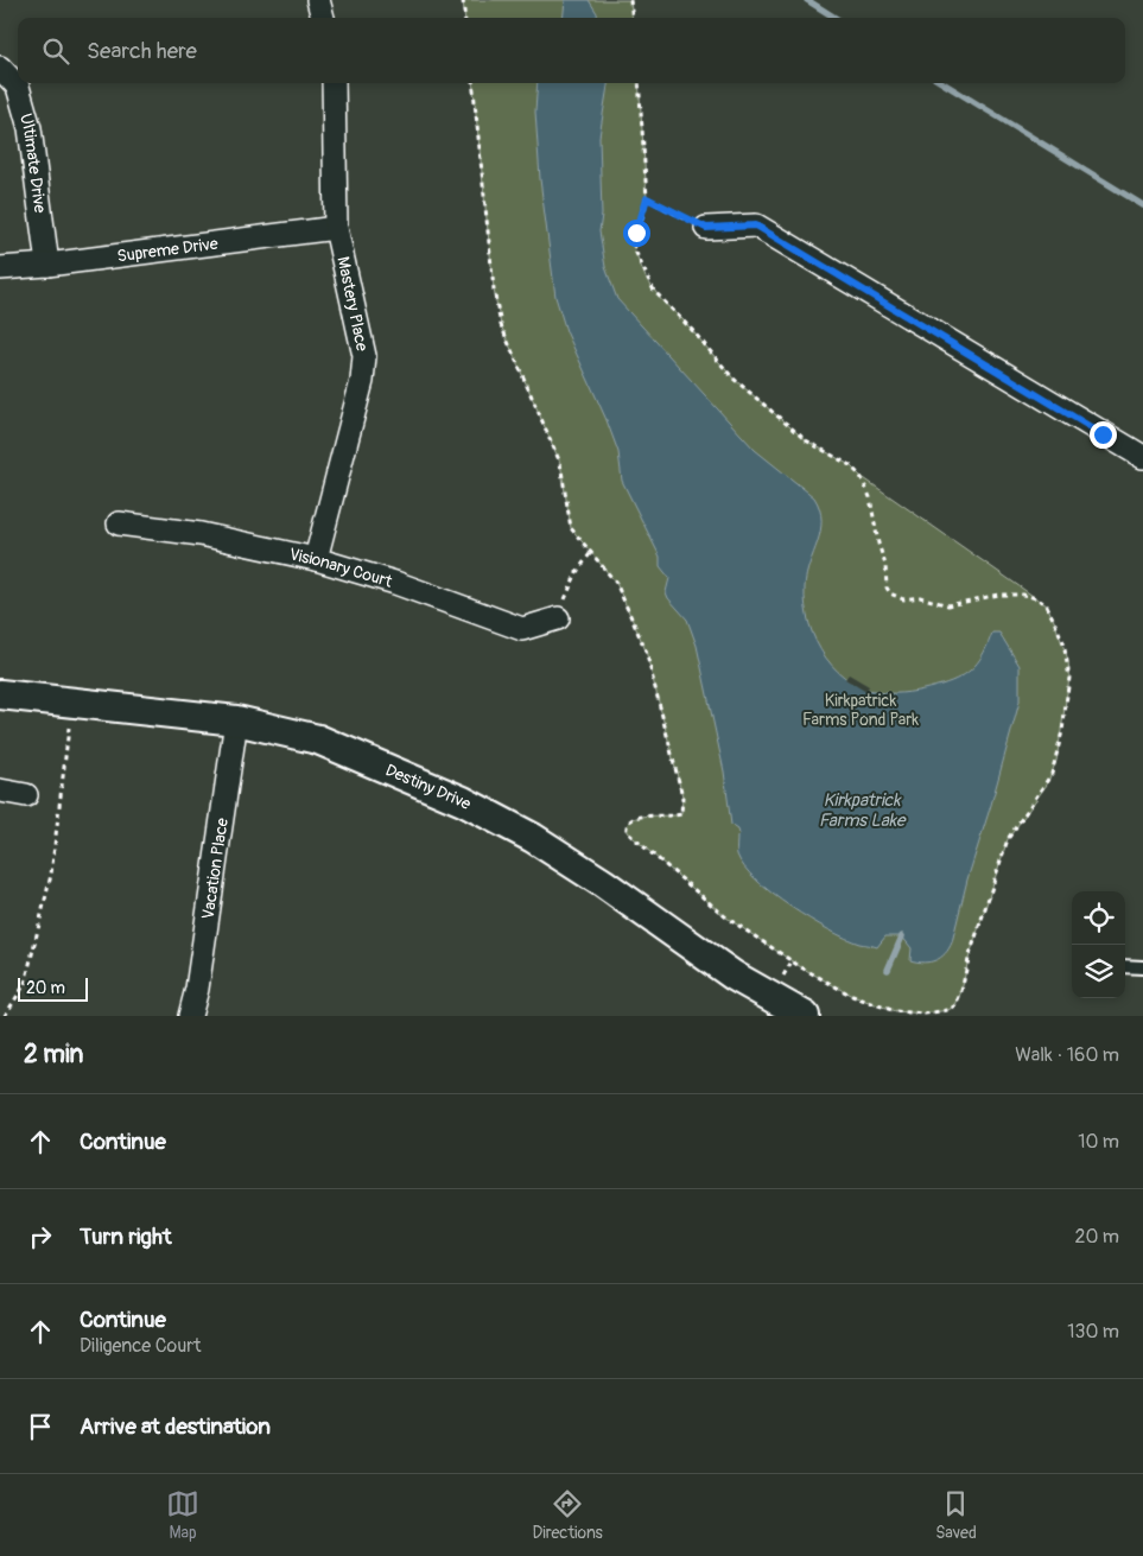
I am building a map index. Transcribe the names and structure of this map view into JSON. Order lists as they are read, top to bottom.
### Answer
{
  "streets": {
    "street": [
      "Ultimate Drive",
      "Supreme Drive",
      "Mastery Place",
      "Visionary Court",
      "Destiny Drive",
      "Vacation Place"
    ]
  },
  "crossings": [
    ["Ultimate Drive", "Supreme Drive"],
    ["Supreme Drive", "Mastery Place"],
    ["Mastery Place", "Visionary Court"],
    ["Destiny Drive", "Vacation Place"]
  ],
  "water": ["Kirkpatrick Farms Lake"],
  "parks": ["Kirkpatrick Farms Pond Park"],
  "scale_bar": "20 m",
  "page": {
    "search": "Search here",
    "scale": "20 m",
    "heading": ["2 min", "Walk · 160 m"],
    "list": [
      ["Continue", "10 m"],
      ["Turn right", "20 m"],
      ["Continue", "Diligence Court", "130 m"],
      "Arrive at destination"
    ],
    "nav": ["Map", "Directions", "Saved"]
  }
}
